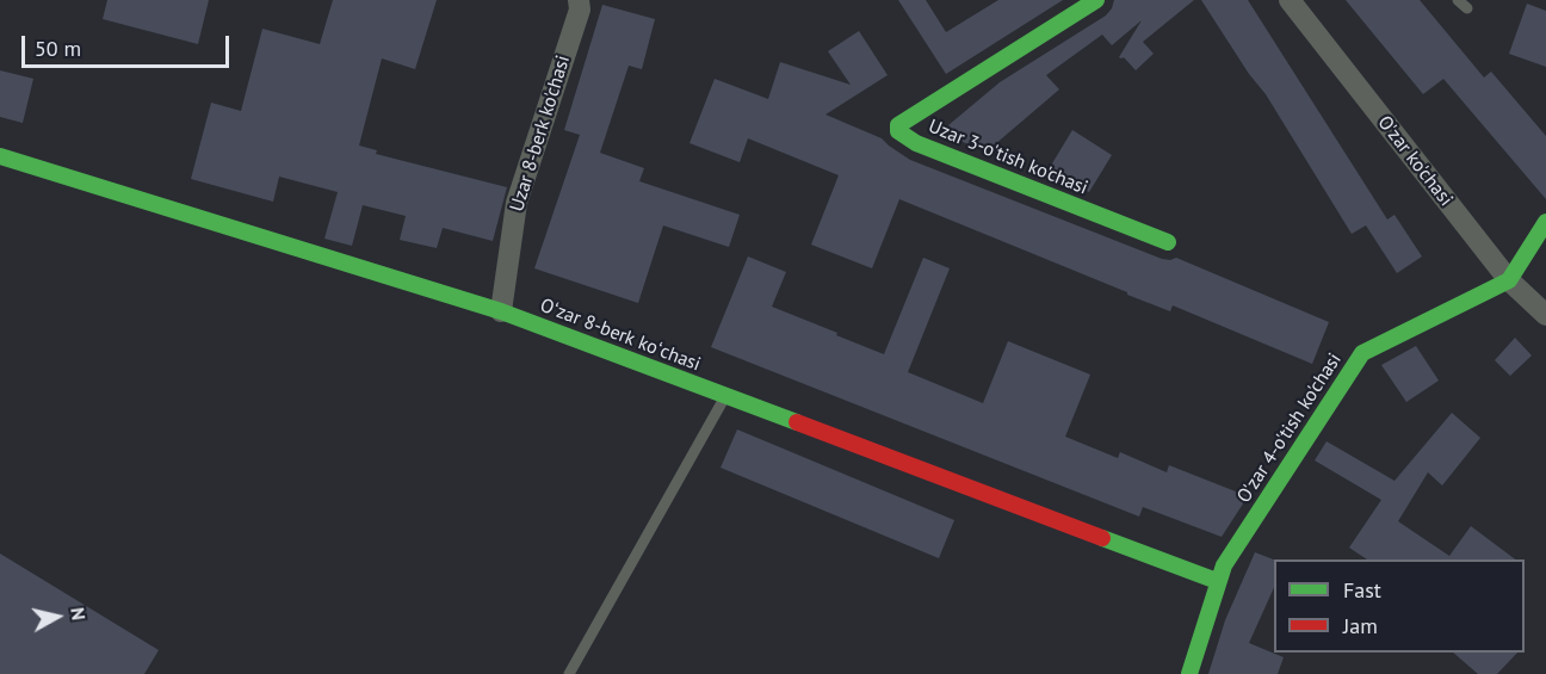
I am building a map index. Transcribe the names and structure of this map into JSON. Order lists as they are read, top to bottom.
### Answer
{
  "streets": {
    "street": [
      "Uzar 8-berk ko'chasi",
      "Uzar 3-o'tish ko'chasi",
      "O'zar ko'chasi",
      "Oʻzar 8-berk koʻchasi",
      "O'zar 4-o'tish ko'chasi"
    ]
  },
  "crossings": [
    ["Uzar 8-berk ko'chasi", "Oʻzar 8-berk koʻchasi"],
    ["O'zar ko'chasi", "O'zar 4-o'tish ko'chasi"],
    ["Oʻzar 8-berk koʻchasi", "O'zar 4-o'tish ko'chasi"]
  ],
  "legend": ["Fast", "Jam"],
  "scale_bar": "50 m",
  "north": "right"
}
